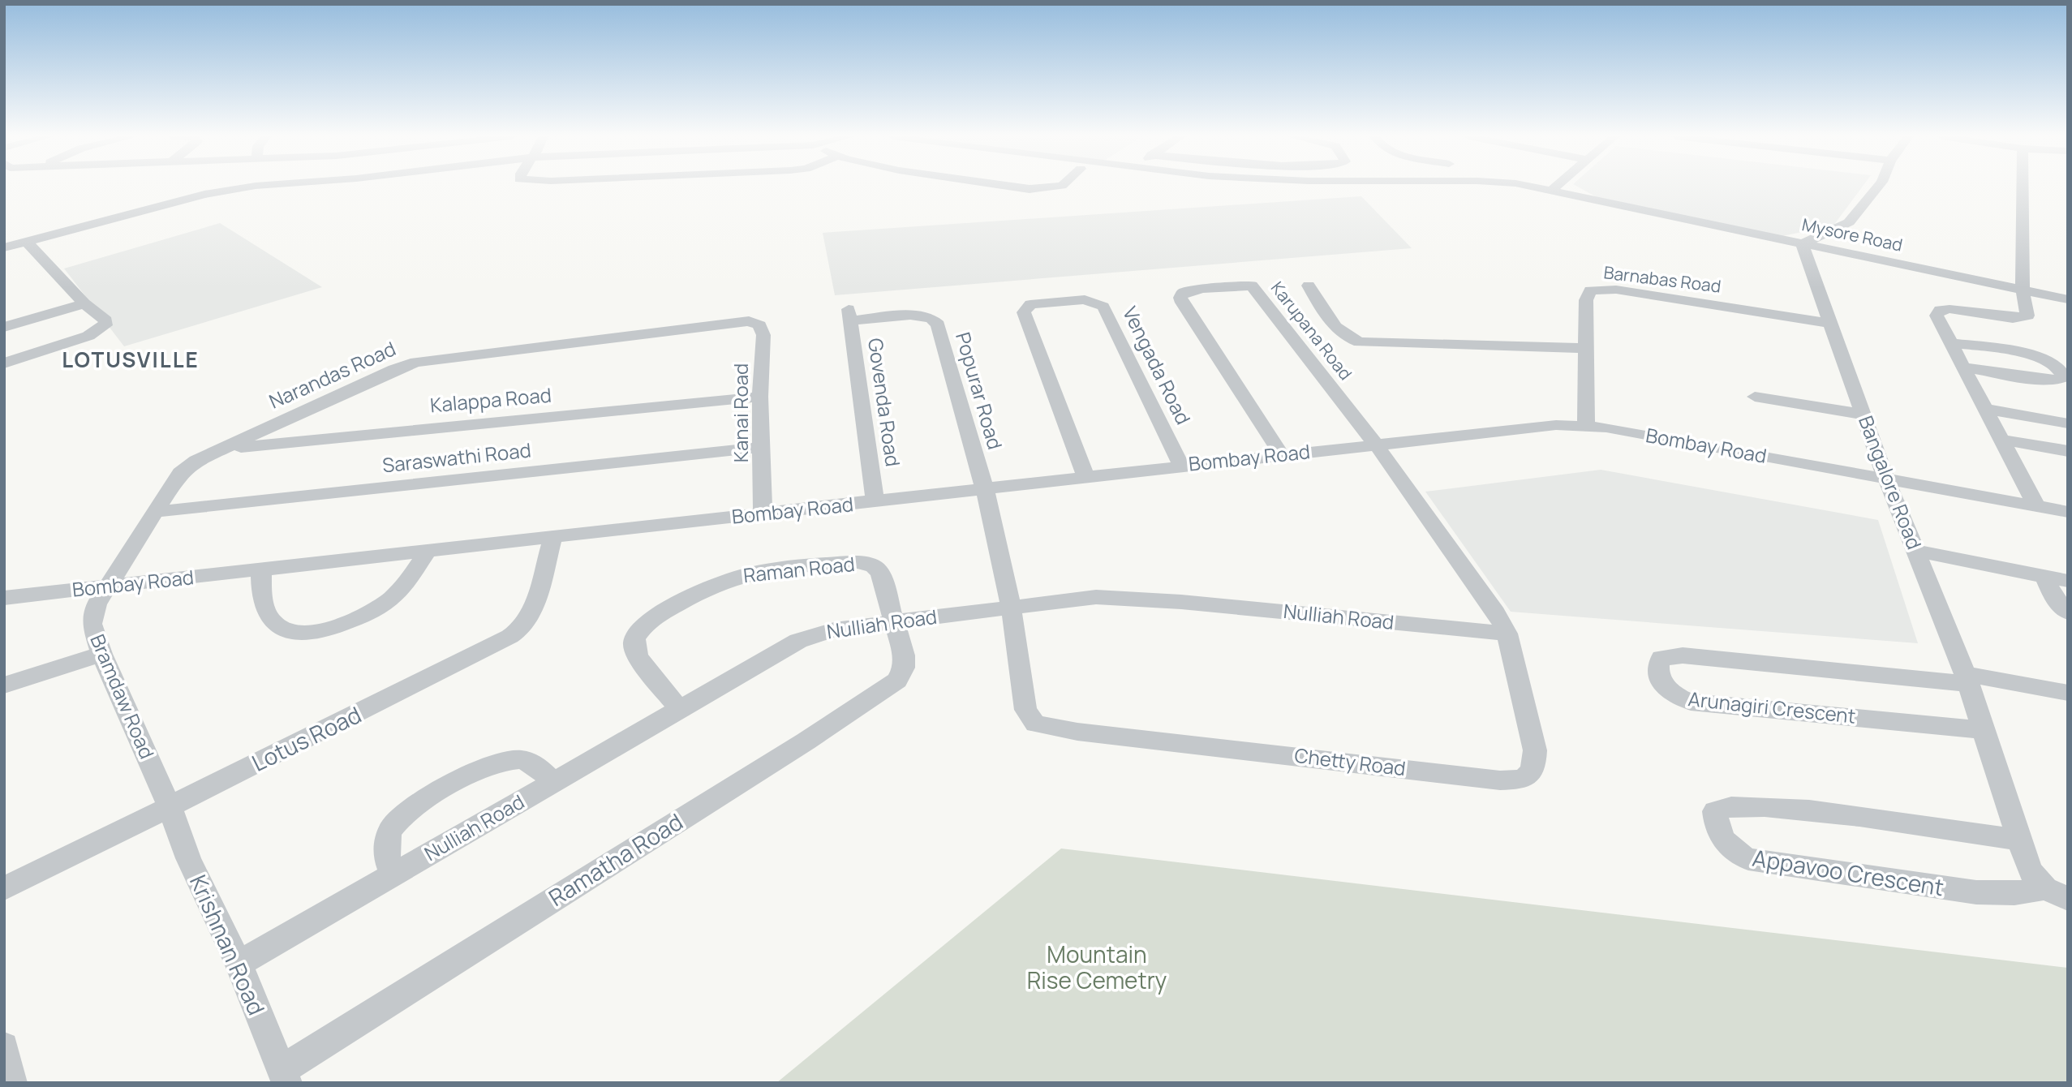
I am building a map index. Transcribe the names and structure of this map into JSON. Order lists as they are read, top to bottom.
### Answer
{
  "streets": {
    "street": [
      "Mysore Road",
      "Barnabas Road",
      "Karupana Road",
      "Vengada Road",
      "Narandas Road",
      "Popurar Road",
      "Kalappa Road",
      "Govenda Road",
      "Kanai Road",
      "Bombay Road",
      "Saraswathi Road",
      "Bangalore Road",
      "Raman Road",
      "Nulliah Road",
      "Bramdaw Road",
      "Arunagiri Crescent",
      "Lotus Road",
      "Chetty Road",
      "Ramatha Road",
      "Appavoo Crescent",
      "Krishnan Road"
    ]
  },
  "crossings": [
    ["Mysore Road", "Bangalore Road"],
    ["Barnabas Road", "Bombay Road"],
    ["Barnabas Road", "Bangalore Road"],
    ["Karupana Road", "Bombay Road"],
    ["Karupana Road", "Chetty Road"],
    ["Vengada Road", "Bombay Road"],
    ["Narandas Road", "Kalappa Road"],
    ["Narandas Road", "Kanai Road"],
    ["Narandas Road", "Bombay Road"],
    ["Narandas Road", "Saraswathi Road"],
    ["Narandas Road", "Bramdaw Road"],
    ["Popurar Road", "Govenda Road"],
    ["Popurar Road", "Bombay Road"],
    ["Popurar Road", "Chetty Road"],
    ["Kalappa Road", "Kanai Road"],
    ["Govenda Road", "Bombay Road"],
    ["Kanai Road", "Bombay Road"],
    ["Kanai Road", "Saraswathi Road"],
    ["Bombay Road", "Bangalore Road"],
    ["Bombay Road", "Bramdaw Road"],
    ["Bombay Road", "Lotus Road"],
    ["Bombay Road", "Chetty Road"],
    ["Bangalore Road", "Arunagiri Crescent"],
    ["Bangalore Road", "Appavoo Crescent"],
    ["Raman Road", "Nulliah Road"],
    ["Raman Road", "Ramatha Road"],
    ["Nulliah Road", "Chetty Road"],
    ["Nulliah Road", "Ramatha Road"],
    ["Nulliah Road", "Krishnan Road"],
    ["Bramdaw Road", "Lotus Road"],
    ["Bramdaw Road", "Krishnan Road"],
    ["Lotus Road", "Krishnan Road"],
    ["Ramatha Road", "Krishnan Road"]
  ],
  "districts": ["LOTUSVILLE"],
  "parks": ["Mountain Rise Cemetry"]
}
